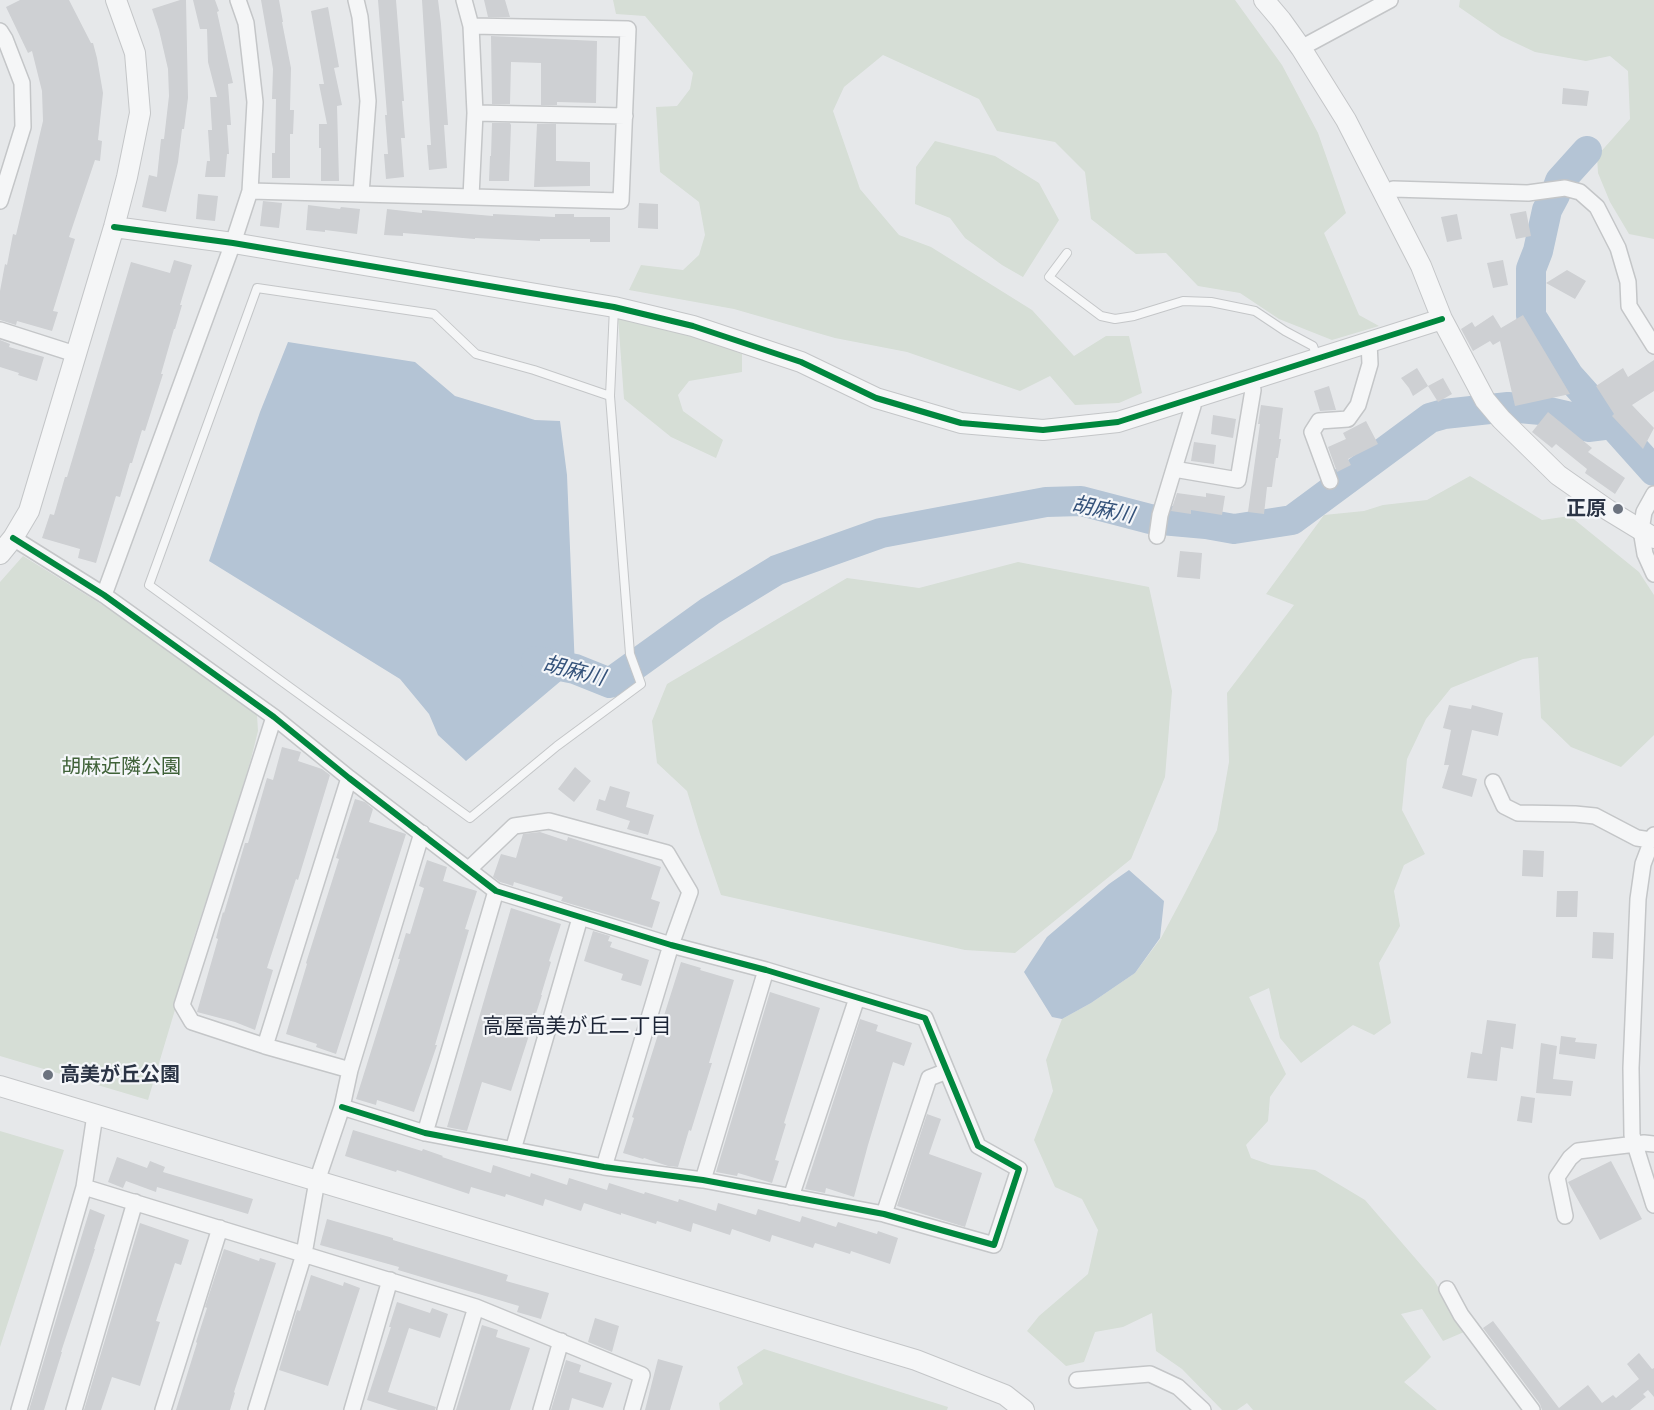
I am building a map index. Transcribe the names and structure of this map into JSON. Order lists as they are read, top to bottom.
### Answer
{
  "districts": ["高屋高美が丘二丁目"],
  "water": ["胡麻川"],
  "parks": ["胡麻近隣公園"],
  "places": ["正原", "高美が丘公園"]
}
